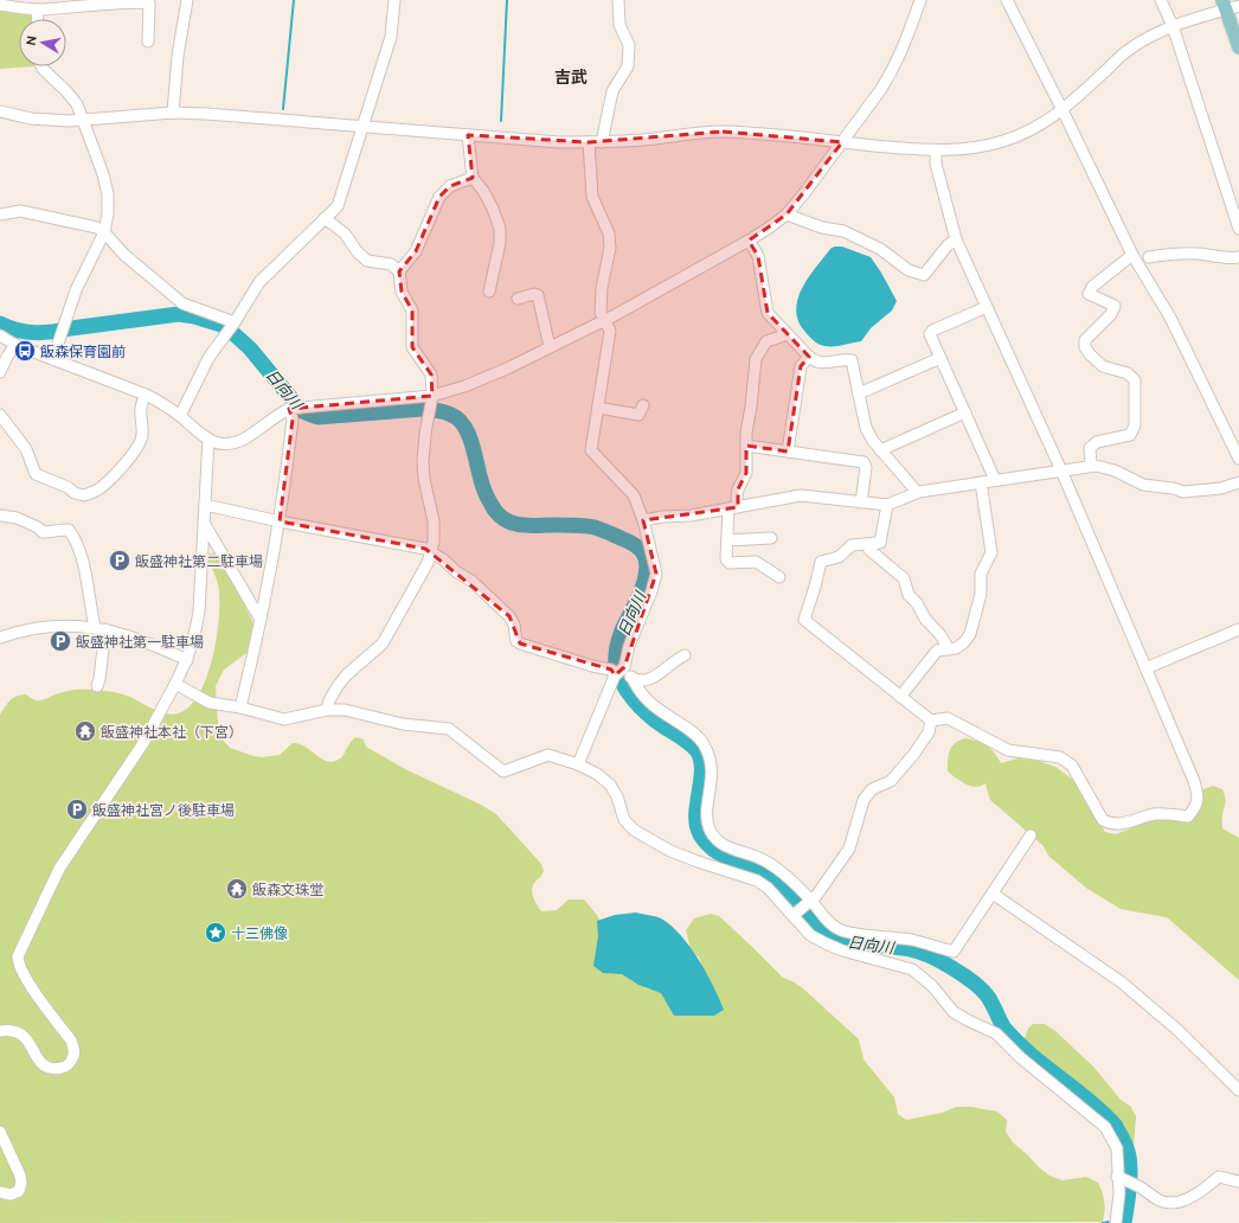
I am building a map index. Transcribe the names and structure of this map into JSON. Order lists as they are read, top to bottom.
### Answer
{
  "districts": ["吉武"],
  "water": ["日向川"],
  "places": {
    "bus stop": ["飯森保育園前"],
    "parking": ["飯盛神社第二駐車場", "飯盛神社第一駐車場", "飯盛神社宮ノ後駐車場"],
    "temple": ["飯盛神社本社（下宮）", "飯森文珠堂"],
    "place": ["十三佛像"]
  },
  "north": "left"
}
